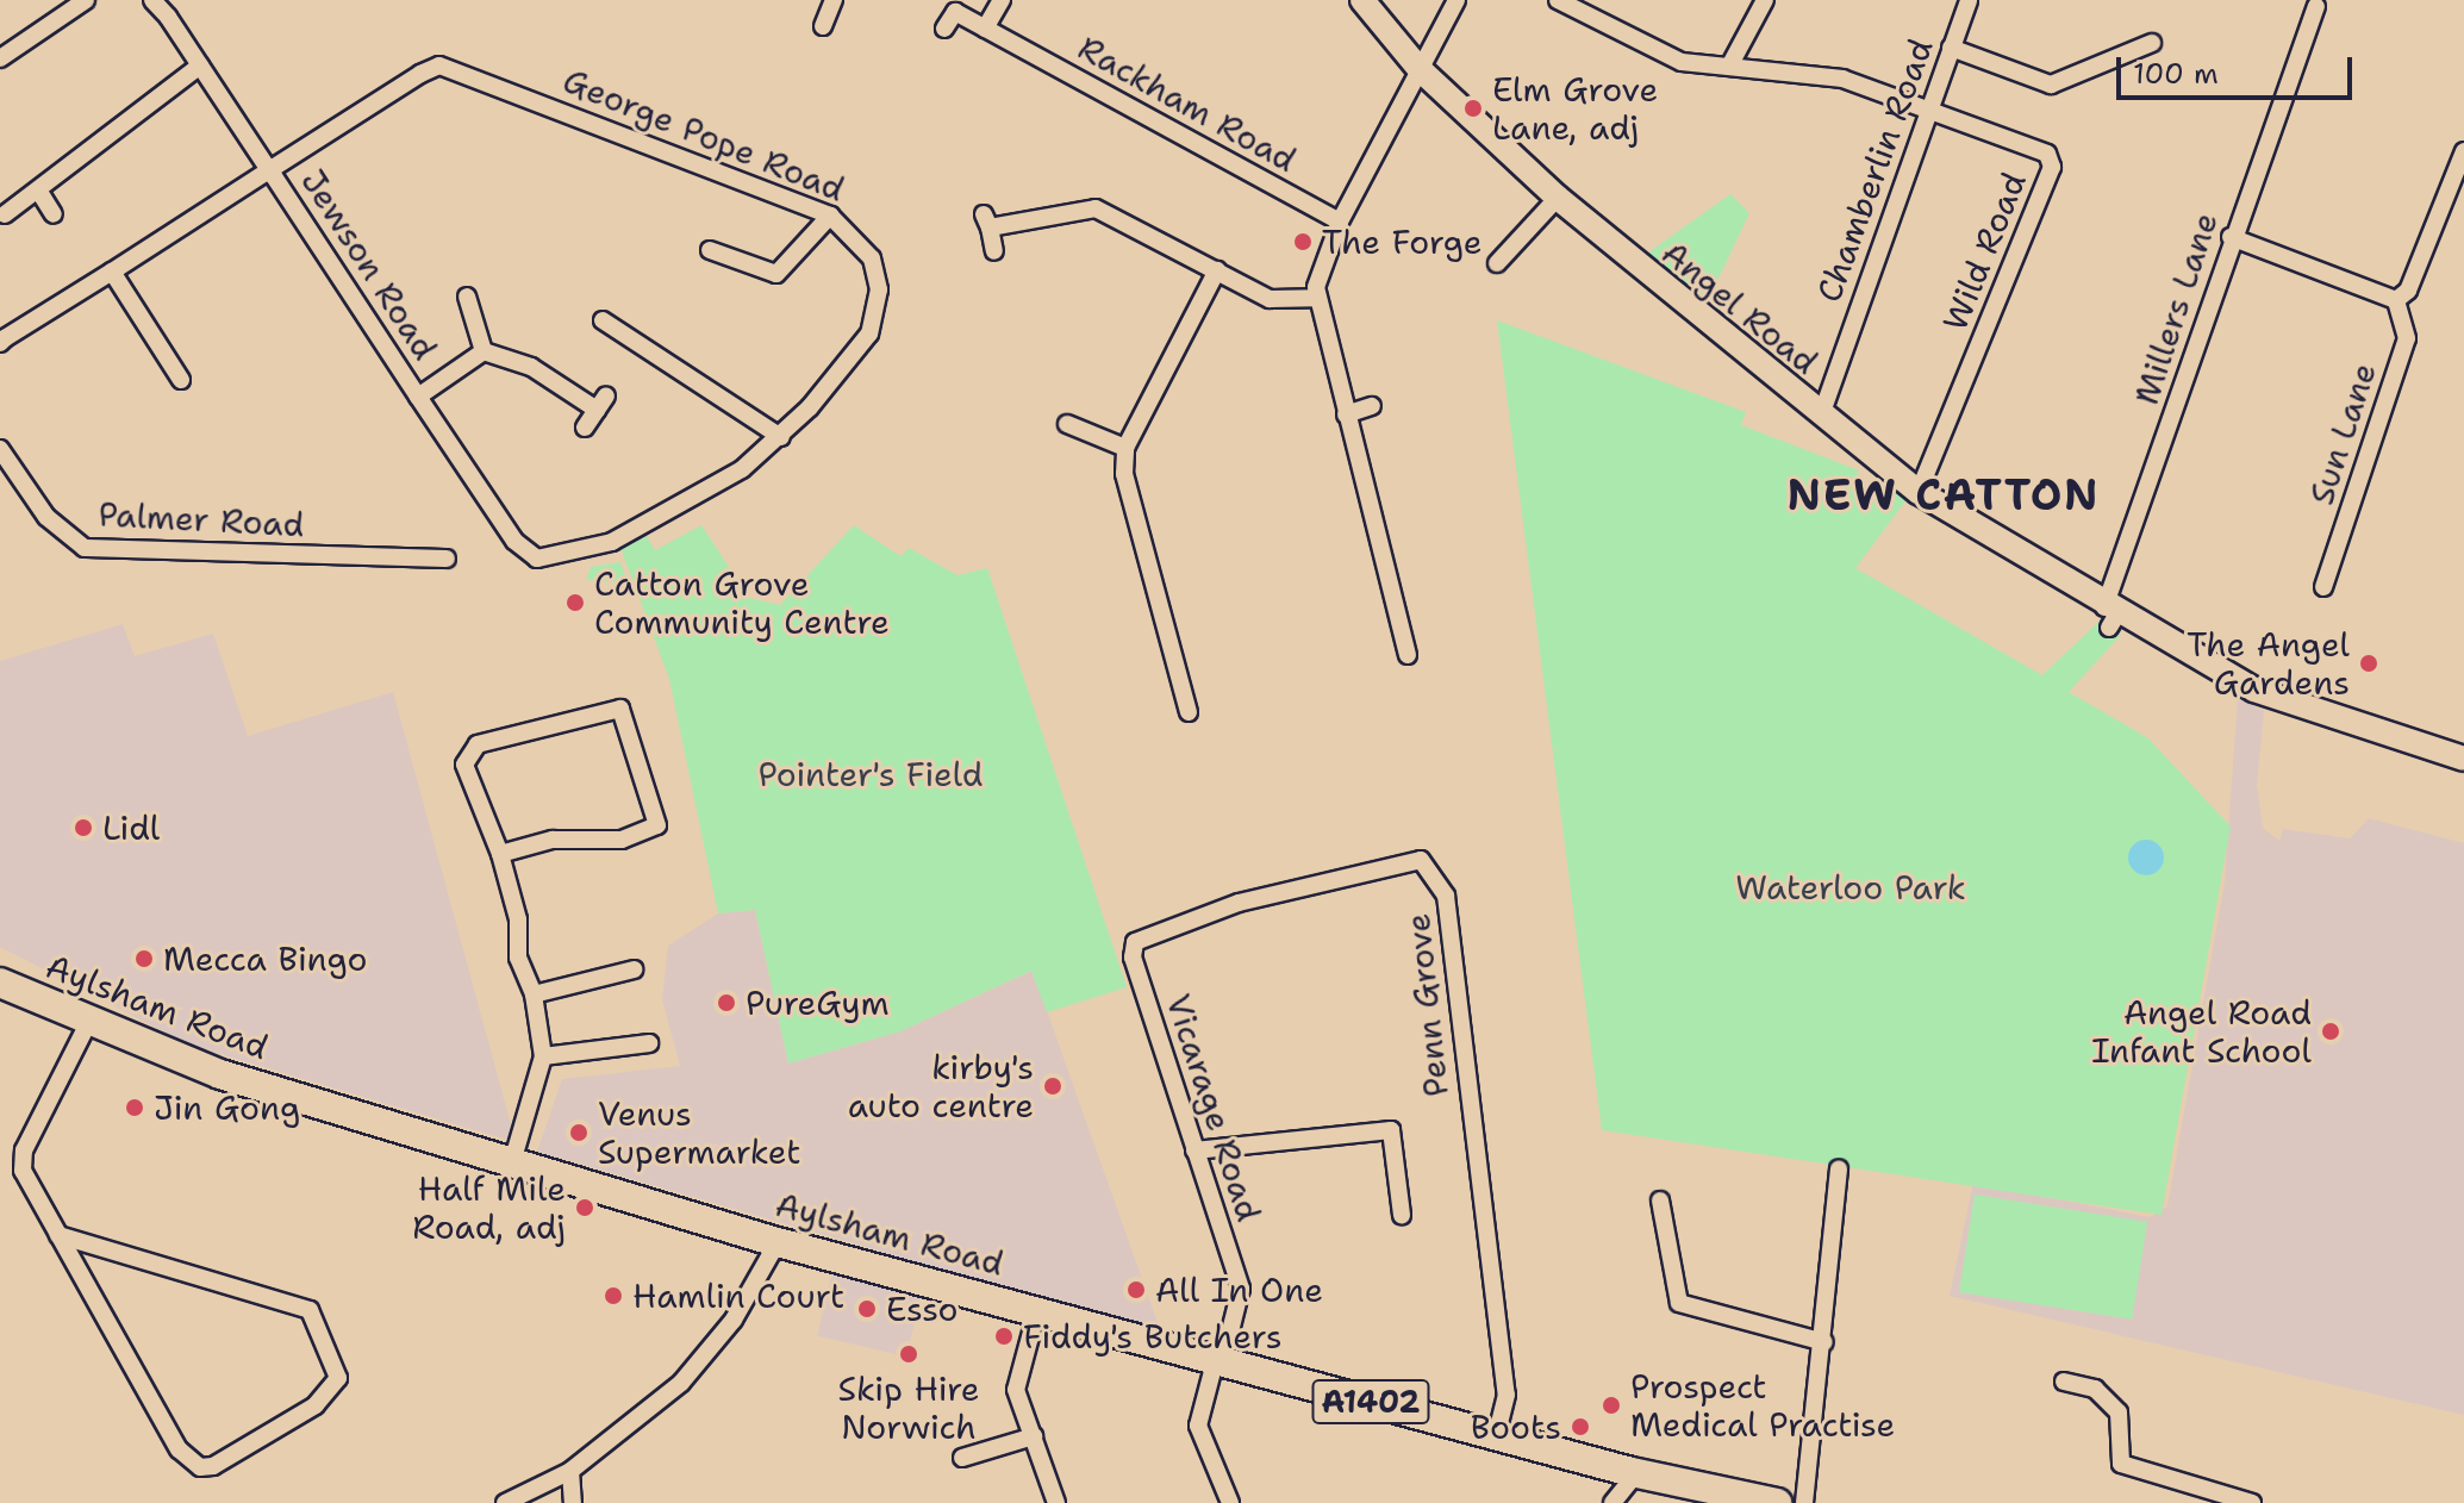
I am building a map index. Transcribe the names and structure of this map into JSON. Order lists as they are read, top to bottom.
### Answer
{
  "streets": {
    "main road": ["Aylsham Road", "A1402"],
    "street": [
      "Rackham Road",
      "George Pope Road",
      "Chamberlin Road",
      "Wild Road",
      "Jewson Road",
      "Angel Road",
      "Millers Lane",
      "Sun Lane",
      "Palmer Road",
      "Penn Grove",
      "Vicarage Road"
    ]
  },
  "crossings": [
    ["George Pope Road", "Jewson Road"],
    ["Chamberlin Road", "Wild Road"],
    ["Chamberlin Road", "Angel Road"],
    ["Wild Road", "Angel Road"],
    ["Angel Road", "Millers Lane"],
    ["Penn Grove", "Aylsham Road"],
    ["Penn Grove", "Vicarage Road"],
    ["Aylsham Road", "Vicarage Road"]
  ],
  "districts": ["NEW CATTON"],
  "parks": ["Pointer's Field", "Waterloo Park"],
  "places": [
    "Elm Grove Lane, adj",
    "The Forge",
    "Catton Grove Community Centre",
    "The Angel Gardens",
    "Lidl",
    "Mecca Bingo",
    "PureGym",
    "Angel Road Infant School",
    "kirby's auto centre",
    "Jin Gong",
    "Venus Supermarket",
    "Half Mile Road, adj",
    "All In One",
    "Hamlin Court",
    "Esso",
    "Fiddy's Butchers",
    "Skip Hire Norwich",
    "Prospect Medical Practise",
    "Boots"
  ],
  "scale_bar": "100 m"
}
